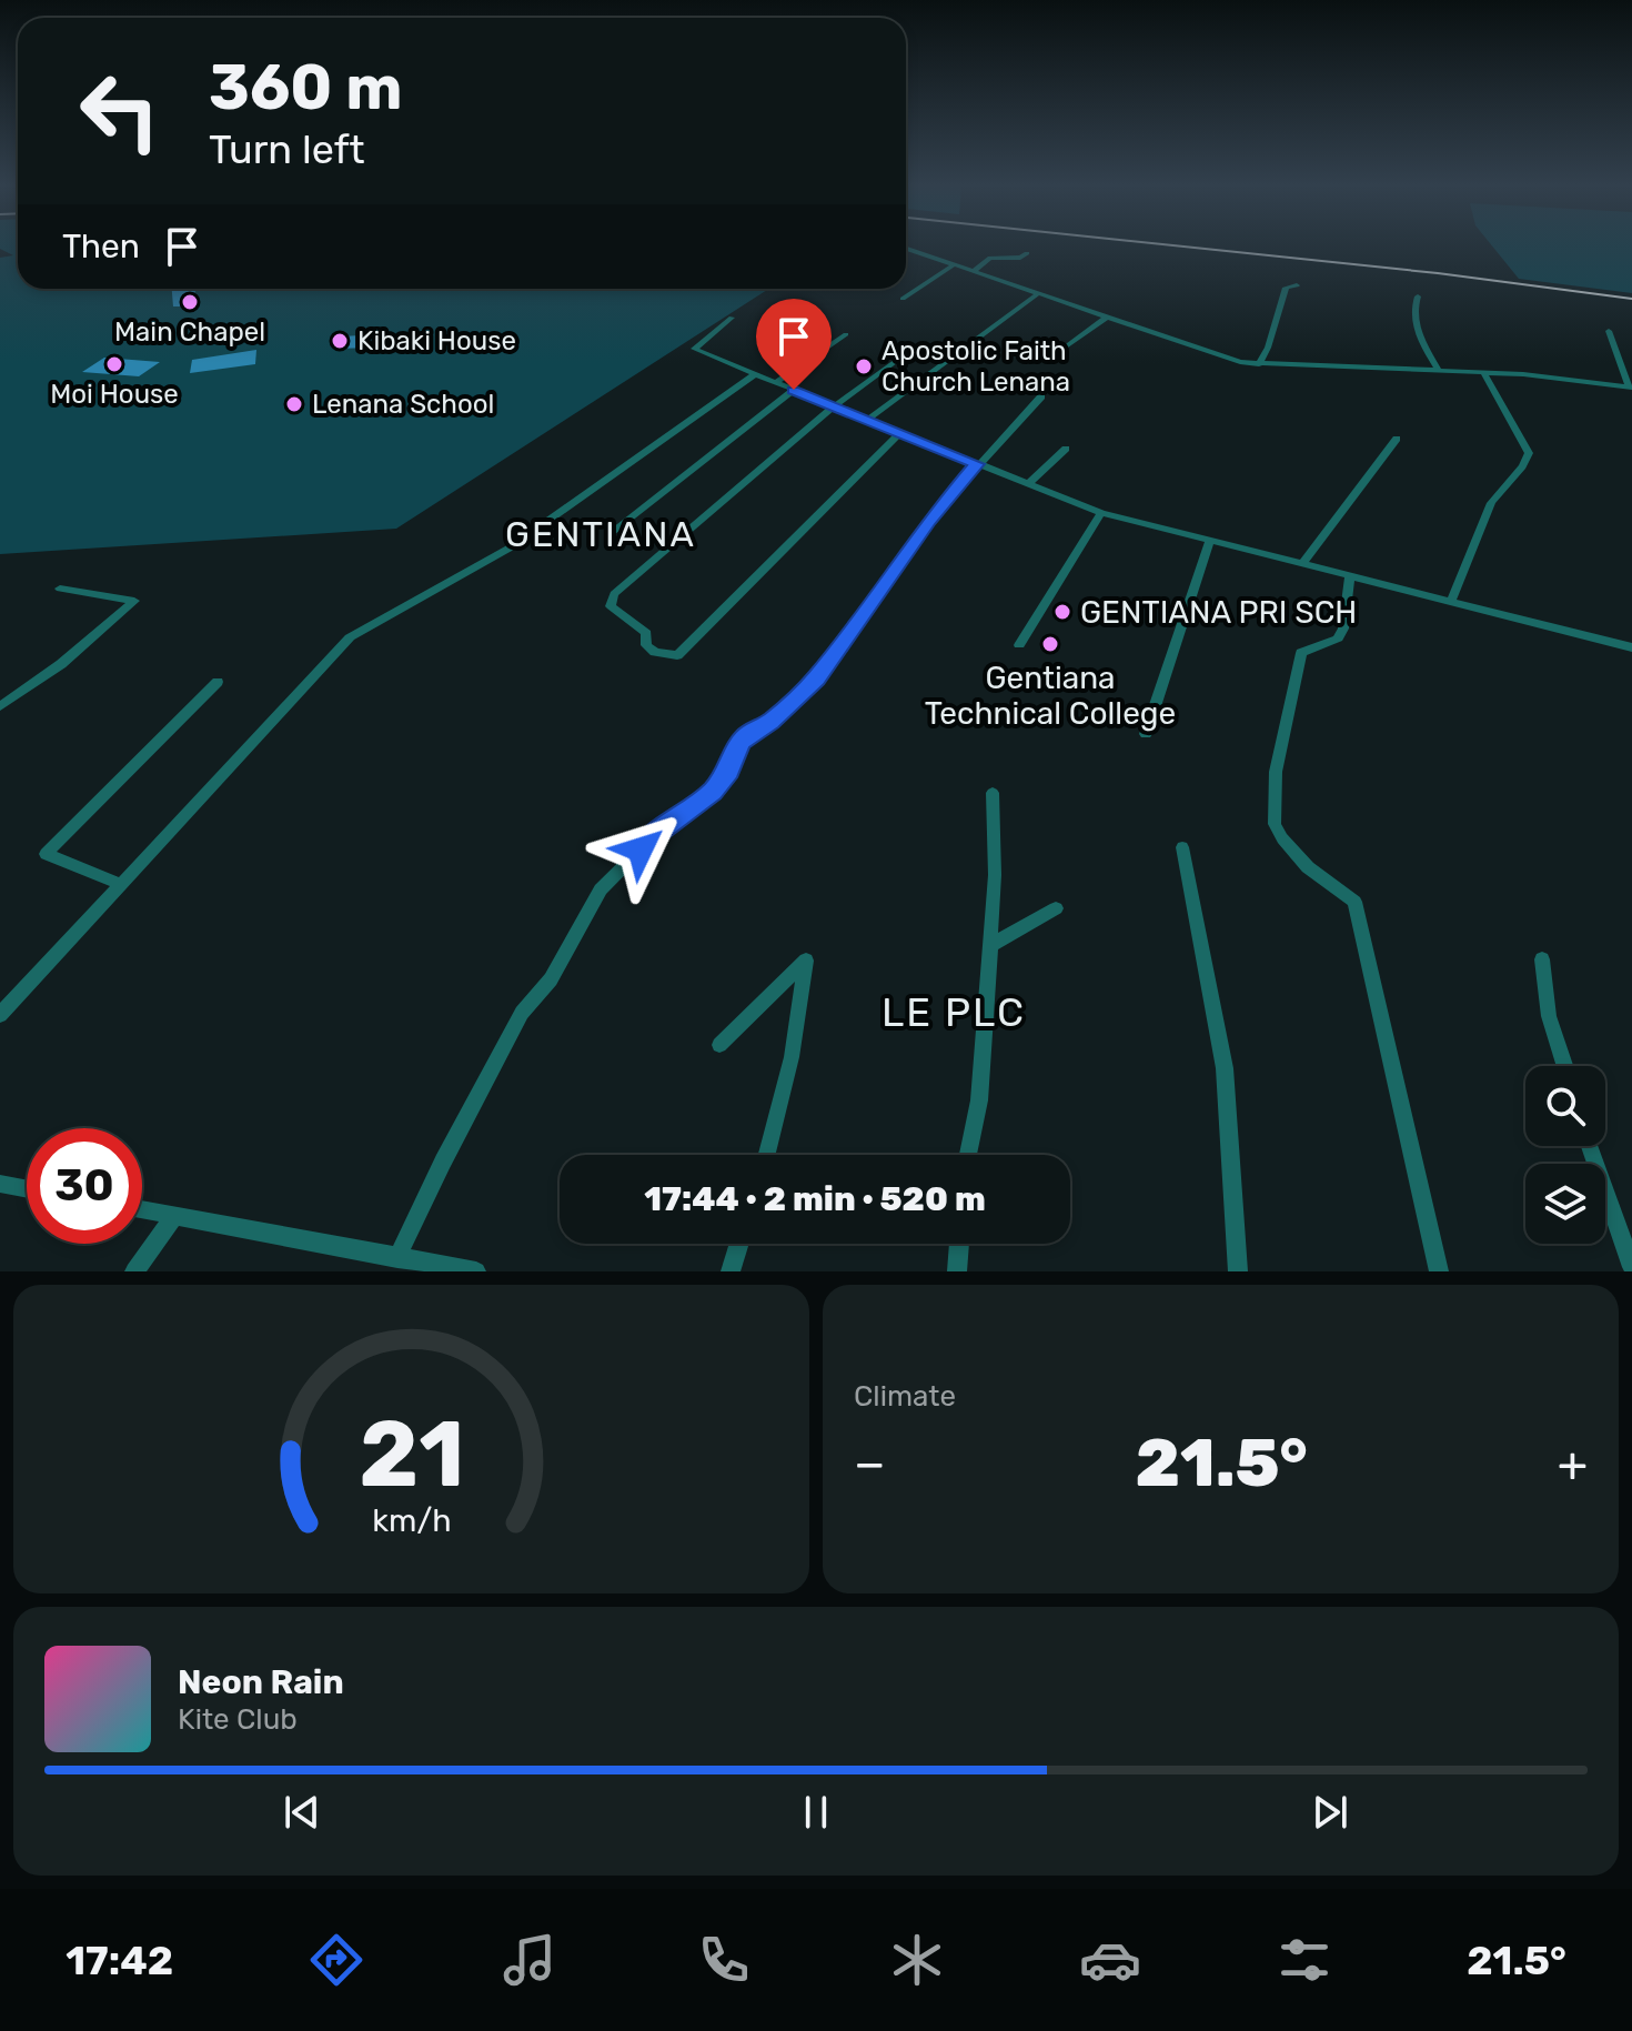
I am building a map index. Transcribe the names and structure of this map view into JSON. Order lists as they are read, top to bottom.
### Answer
{
  "districts": ["GENTIANA", "LE PLC"],
  "places": [
    "Main Chapel",
    "Kibaki House",
    "Moi House",
    "Apostolic Faith Church Lenana",
    "Lenana School",
    "GENTIANA PRI SCH",
    "Gentiana Technical College"
  ],
  "page": {
    "turn": ["360 m", "Turn left"],
    "then": "Then",
    "limit": "30",
    "trip": "17:44 · 2 min · 520 m",
    "tile": "Climate",
    "heat": ["−", "21.5°", "+"],
    "song": ["Neon Rain", "Kite Club"],
    "tabs": ["17:42", "21.5°"],
    "gauge": ["21", "km/h"]
  }
}
